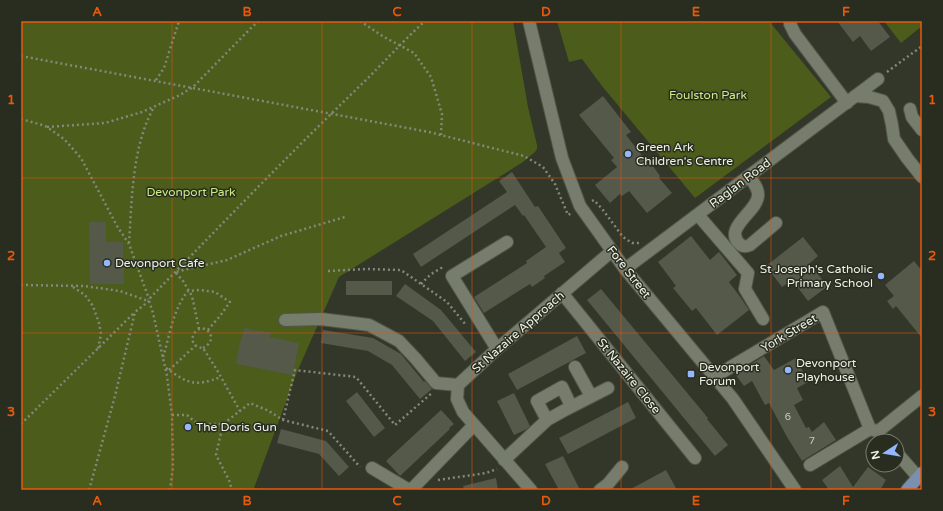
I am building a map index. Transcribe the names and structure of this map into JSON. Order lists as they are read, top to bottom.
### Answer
{
  "streets": {
    "street": [
      "Raglan Road",
      "Fore Street",
      "St Nazaire Approach",
      "York Street",
      "St Nazaire Close"
    ]
  },
  "crossings": [
    ["Raglan Road", "Fore Street"],
    ["Fore Street", "St Nazaire Approach"],
    ["Fore Street", "York Street"],
    ["St Nazaire Approach", "St Nazaire Close"]
  ],
  "parks": ["Foulston Park", "Devonport Park"],
  "places": {
    "other": [
      "Green Ark Children's Centre",
      "Devonport Cafe",
      "St Joseph's Catholic Primary School",
      "Devonport Playhouse",
      "The Doris Gun"
    ],
    "transit": ["Devonport Forum"]
  },
  "house_numbers": ["6", "7"],
  "north": "left",
  "grid": {
    "columns": [
      "A",
      "B",
      "C",
      "D",
      "E",
      "F"
    ],
    "rows": ["1", "2", "3"]
  }
}
